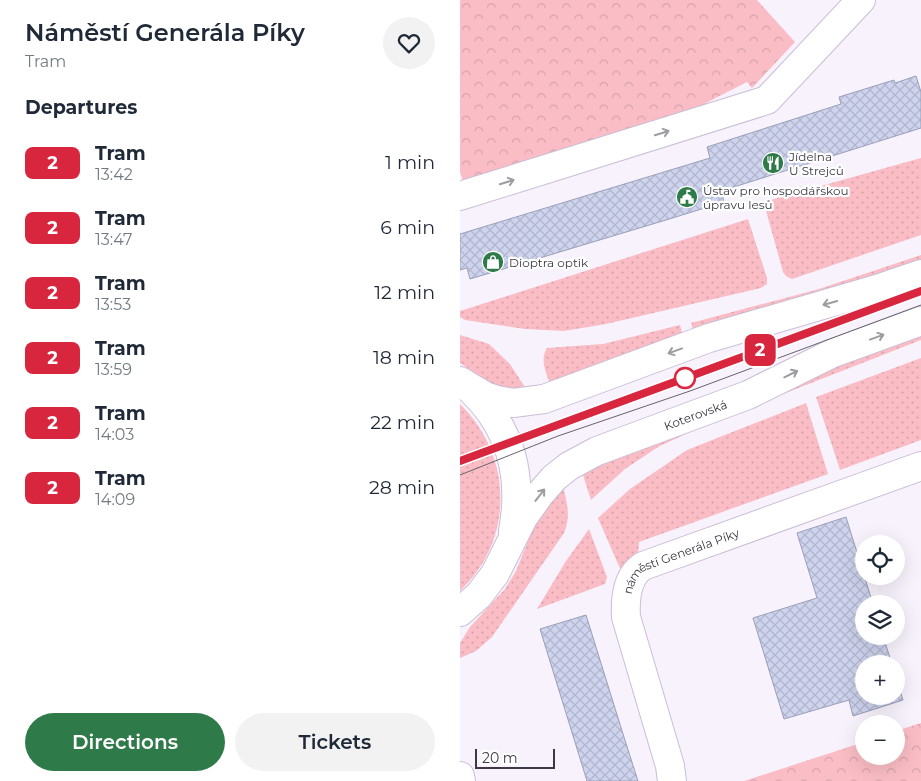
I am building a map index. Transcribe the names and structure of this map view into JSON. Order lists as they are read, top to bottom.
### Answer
{
  "streets": {
    "street": ["Koterovská", "náměstí Generála Píky"]
  },
  "places": {
    "restaurant": ["Jídelna U Strejců"],
    "public building": ["Ústav pro hospodářskou úpravu lesů"],
    "shop": ["Dioptra optik"]
  },
  "lines": ["tram line 2"],
  "scale_bar": "20 m",
  "page": {
    "heading": [
      ["Náměstí Generála Píky", "Tram"],
      "Departures"
    ],
    "on_map": "2",
    "list": [
      {
        "mark": "2",
        "name": "Tram",
        "note": "13:42",
        "value": "1 min"
      },
      {
        "mark": "2",
        "name": "Tram",
        "note": "13:47",
        "value": "6 min"
      },
      {
        "mark": "2",
        "name": "Tram",
        "note": "13:53",
        "value": "12 min"
      },
      {
        "mark": "2",
        "name": "Tram",
        "note": "13:59",
        "value": "18 min"
      },
      {
        "mark": "2",
        "name": "Tram",
        "note": "14:03",
        "value": "22 min"
      },
      {
        "mark": "2",
        "name": "Tram",
        "note": "14:09",
        "value": "28 min"
      }
    ],
    "map_buttons": ["+", "−"],
    "buttons": ["Directions", "Tickets"],
    "scale": "20 m"
  }
}
